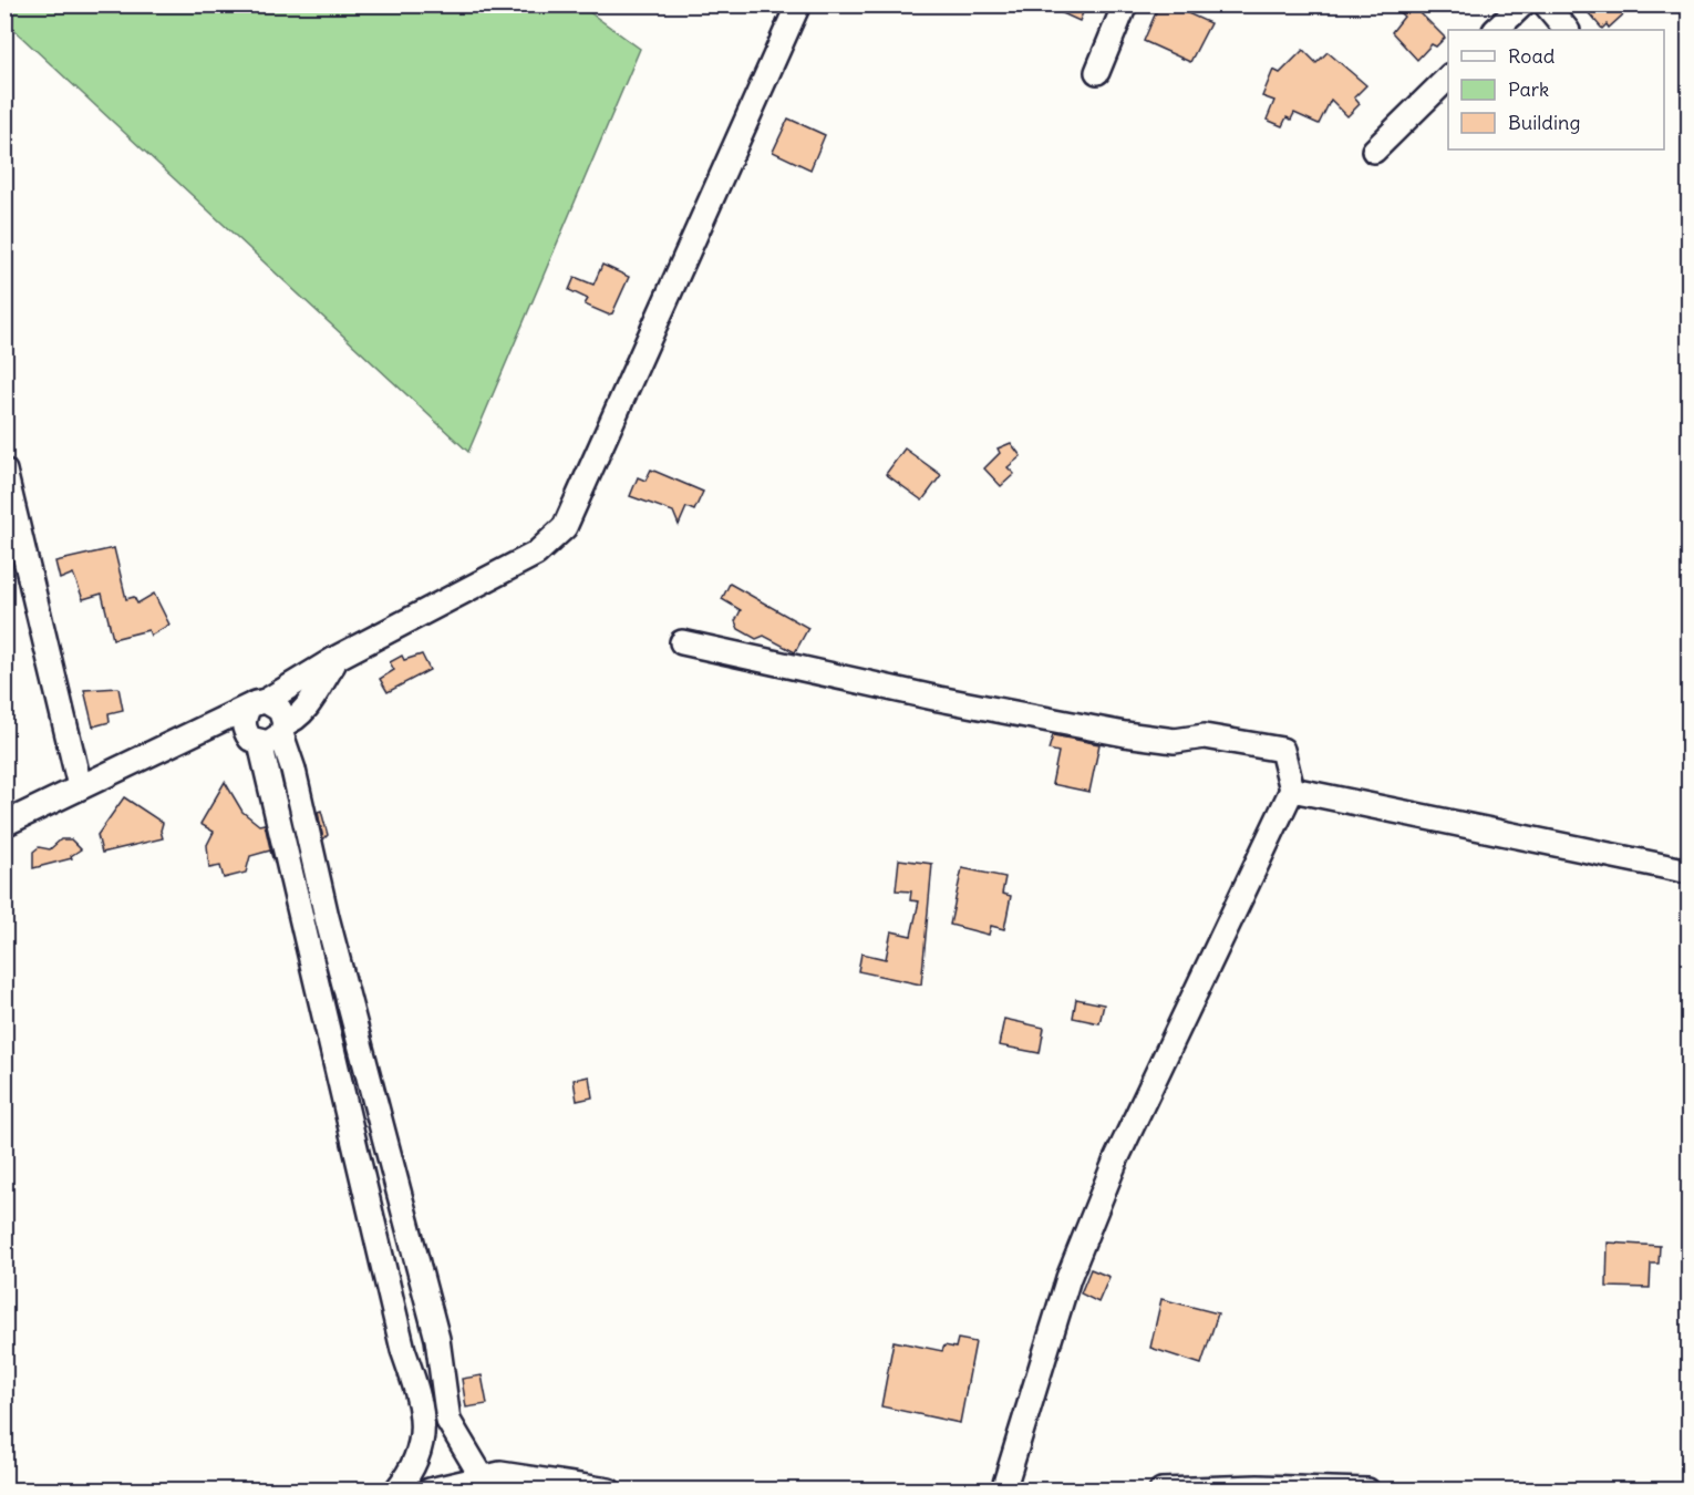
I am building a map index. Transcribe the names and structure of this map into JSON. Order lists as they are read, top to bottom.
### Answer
{
  "legend": ["Road", "Park", "Building"]
}
